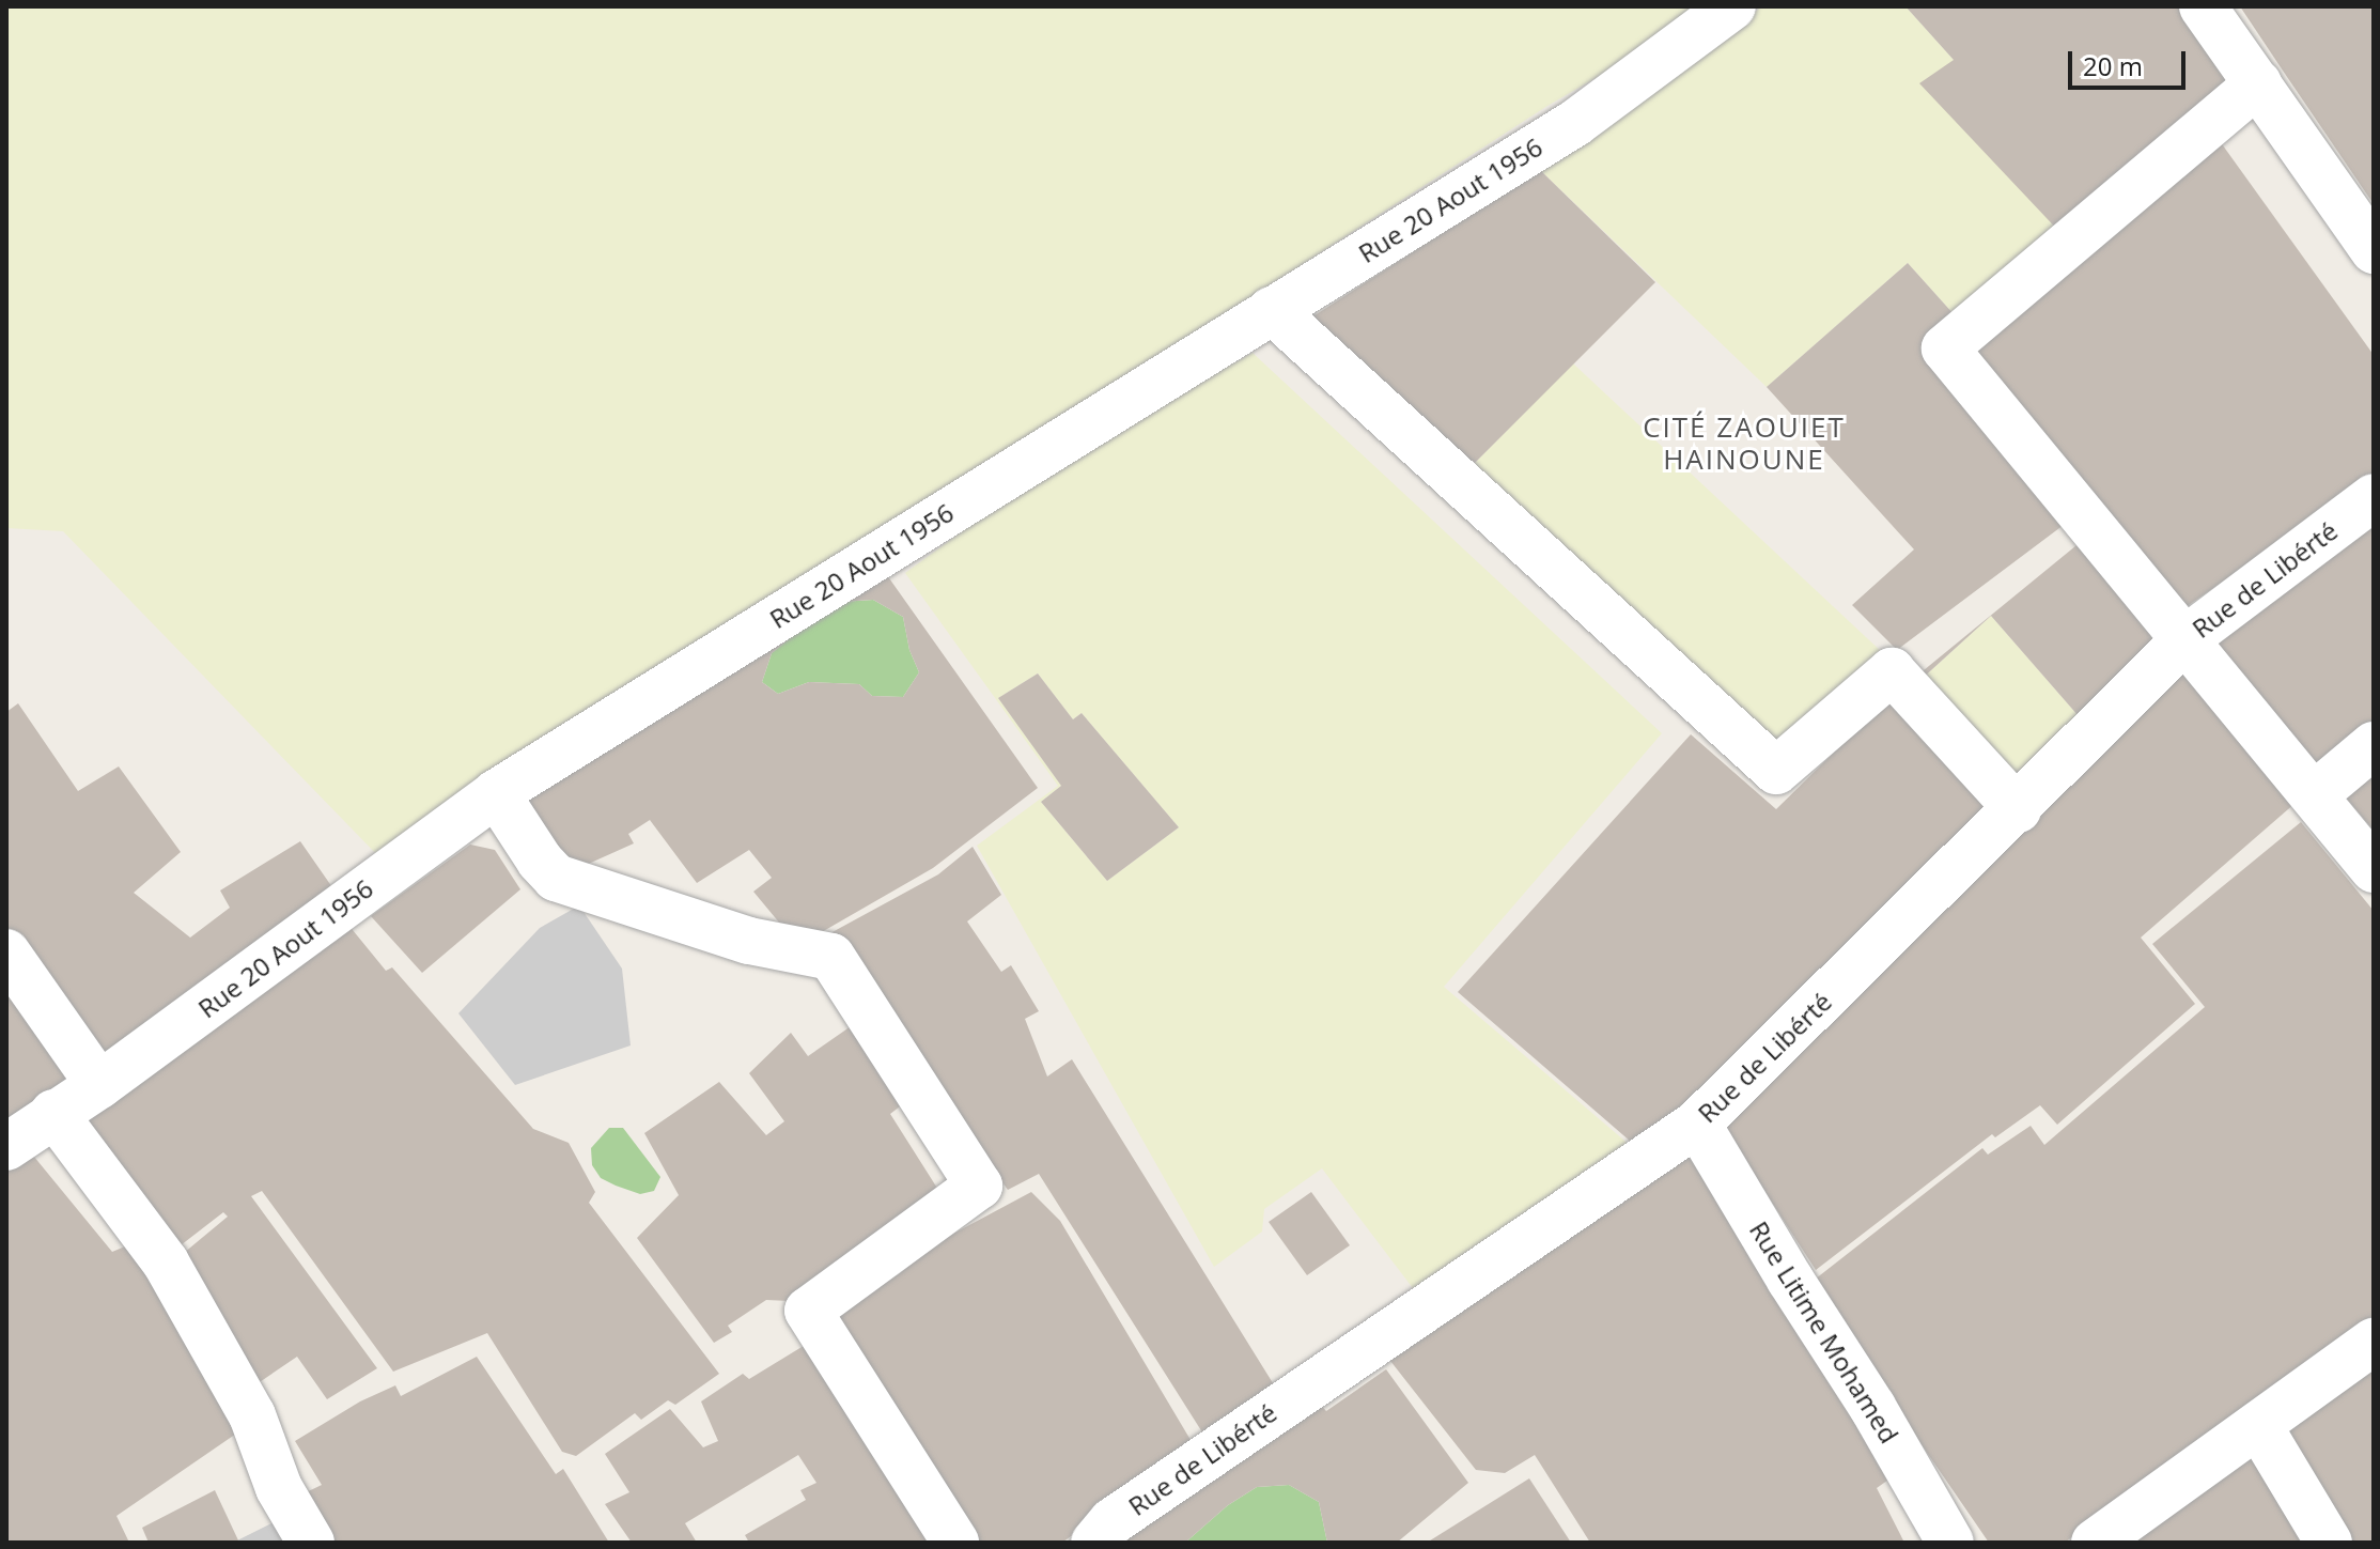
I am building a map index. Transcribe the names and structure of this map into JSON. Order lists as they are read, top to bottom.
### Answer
{
  "streets": {
    "street": ["Rue 20 Aout 1956", "Rue de Libérté", "Rue Litime Mohamed"]
  },
  "crossings": [
    ["Rue de Libérté", "Rue Litime Mohamed"]
  ],
  "districts": ["CITÉ ZAOUIET HAINOUNE"],
  "scale_bar": "20 m"
}
